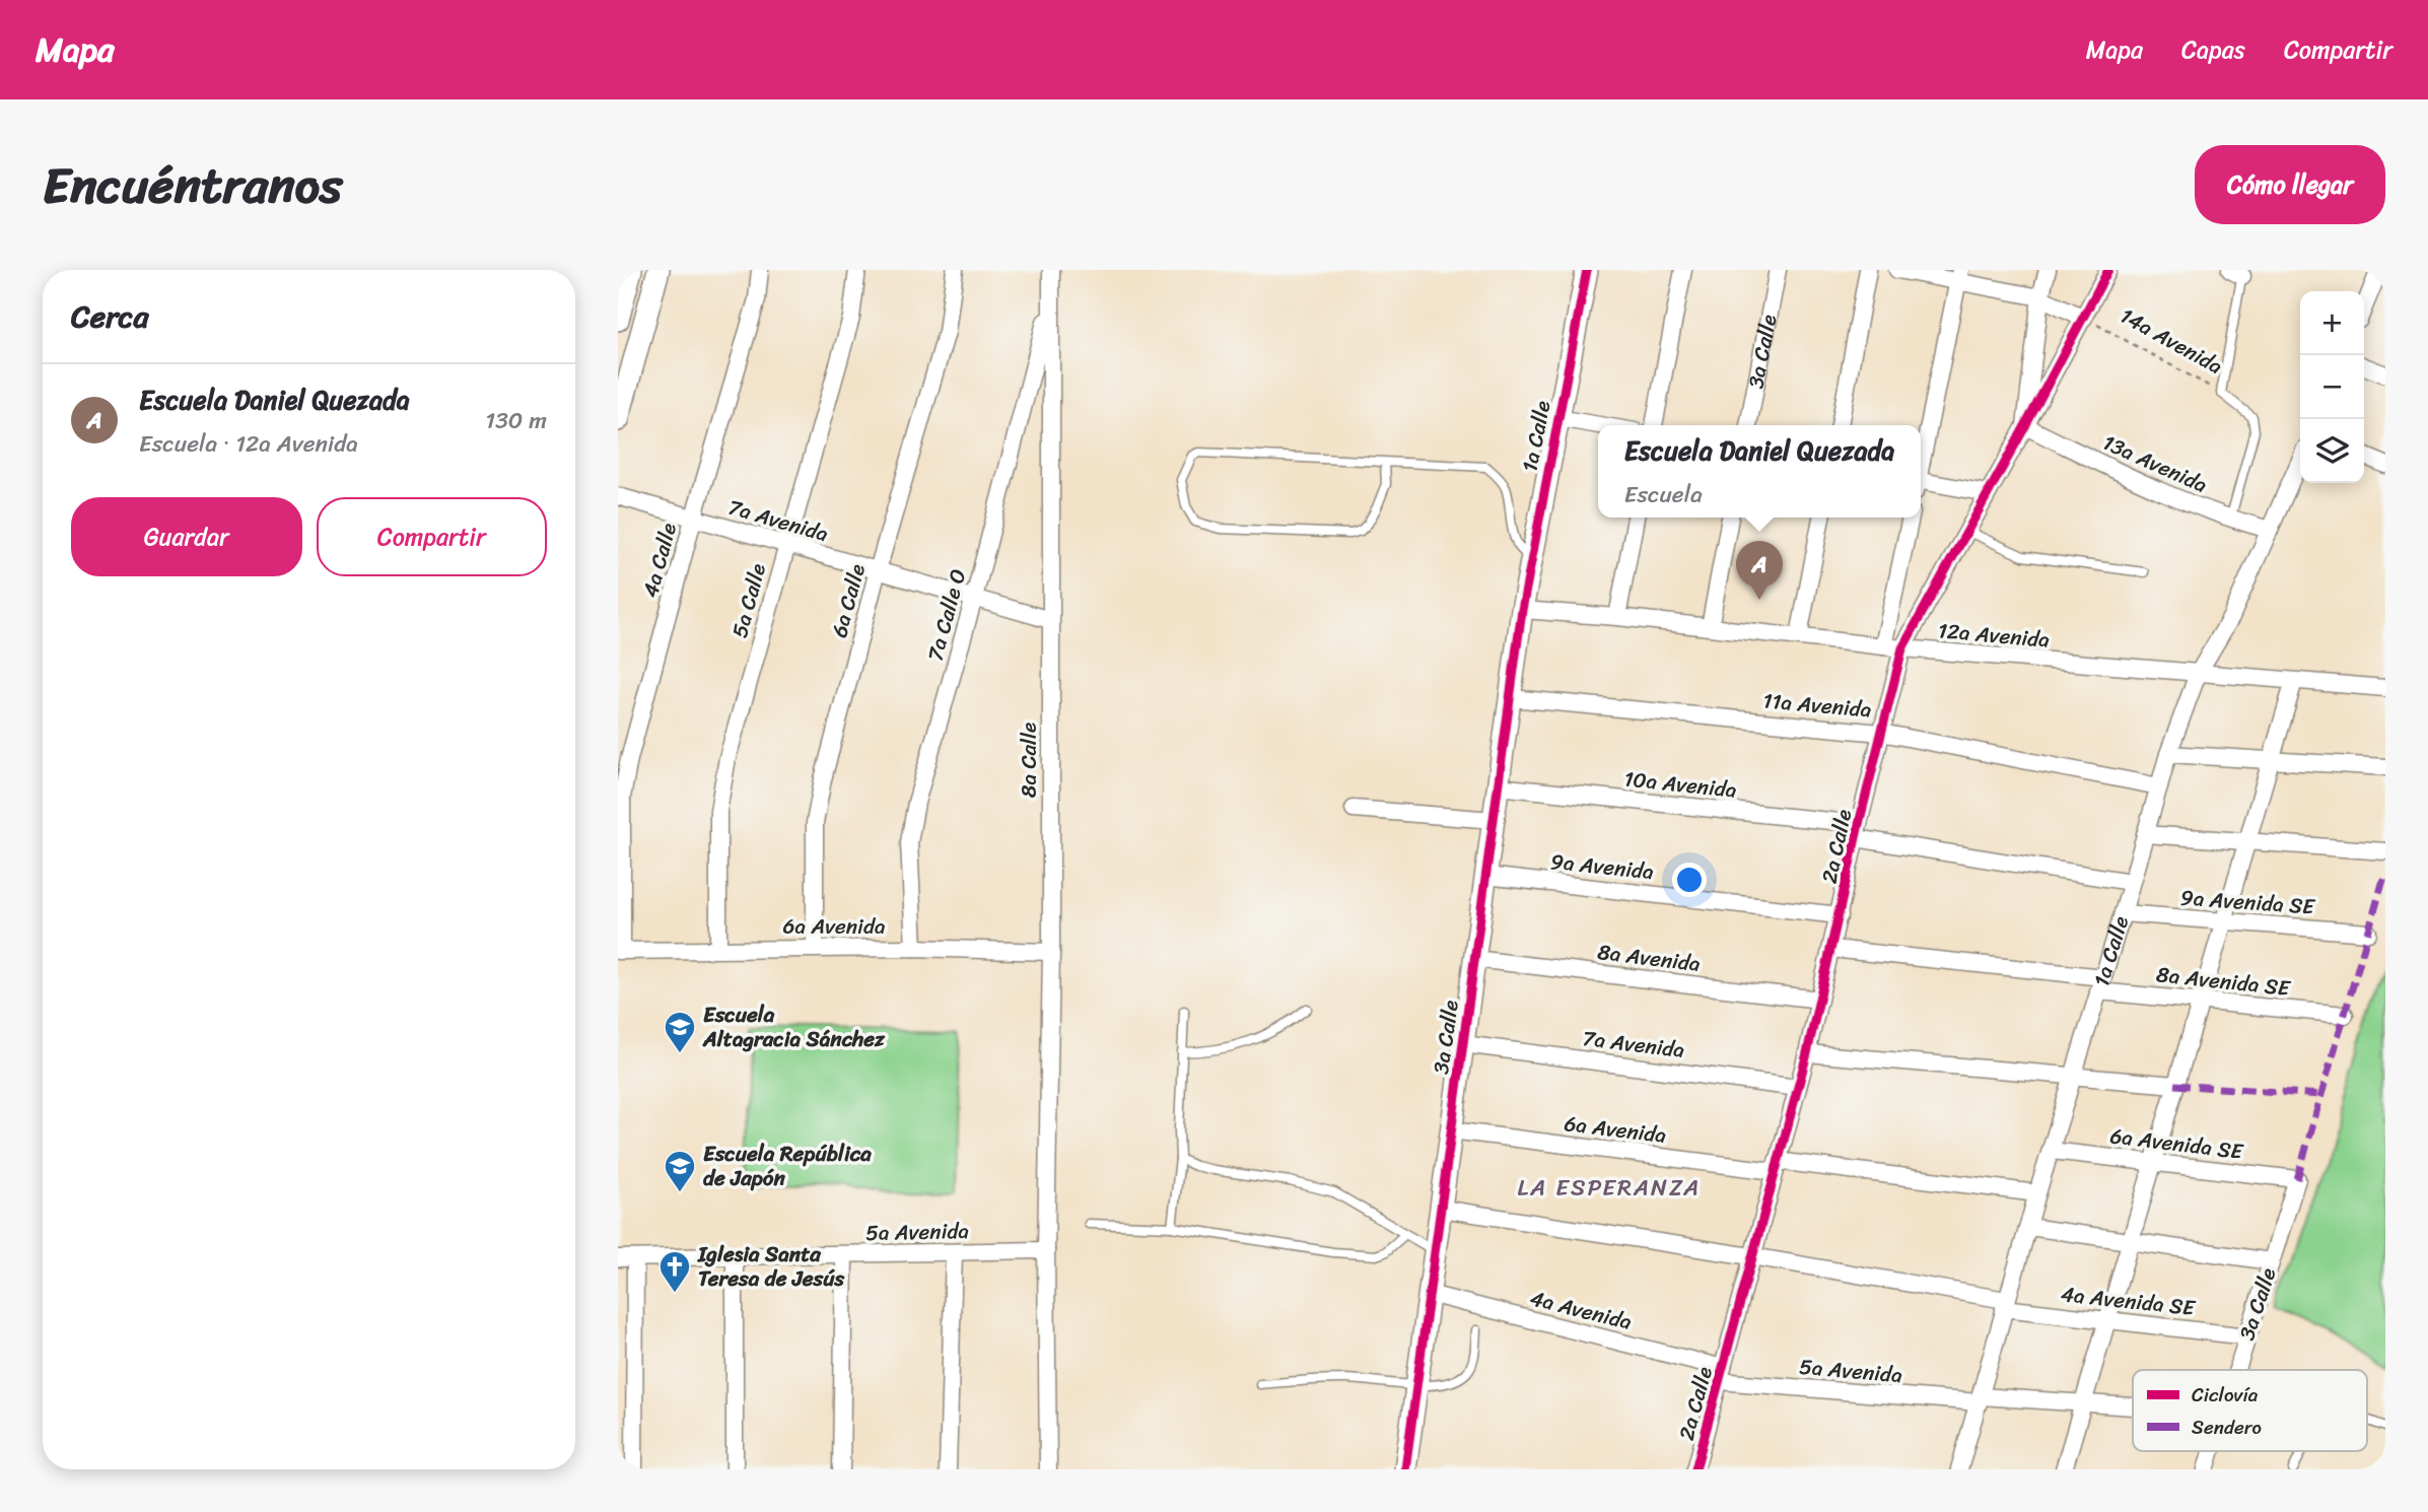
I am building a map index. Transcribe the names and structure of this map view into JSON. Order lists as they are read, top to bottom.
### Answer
{
  "streets": {
    "street": [
      "3a Calle",
      "1a Calle",
      "13a Avenida",
      "7a Avenida",
      "4a Calle",
      "5a Calle",
      "6a Calle",
      "7a Calle O",
      "12a Avenida",
      "11a Avenida",
      "8a Calle",
      "10a Avenida",
      "2a Calle",
      "9a Avenida",
      "9a Avenida SE",
      "6a Avenida",
      "8a Avenida",
      "8a Avenida SE",
      "6a Avenida SE",
      "5a Avenida",
      "4a Avenida SE",
      "4a Avenida"
    ],
    "path": ["14a Avenida"]
  },
  "crossings": [
    ["14a Avenida", "2a Calle"],
    ["3a Calle", "1a Calle"],
    ["3a Calle", "7a Avenida"],
    ["3a Calle", "12a Avenida"],
    ["3a Calle", "11a Avenida"],
    ["3a Calle", "10a Avenida"],
    ["3a Calle", "9a Avenida"],
    ["3a Calle", "6a Avenida"],
    ["3a Calle", "8a Avenida"],
    ["3a Calle", "6a Avenida SE"],
    ["3a Calle", "4a Avenida SE"],
    ["3a Calle", "4a Avenida"],
    ["1a Calle", "13a Avenida"],
    ["1a Calle", "12a Avenida"],
    ["1a Calle", "11a Avenida"],
    ["1a Calle", "10a Avenida"],
    ["1a Calle", "9a Avenida SE"],
    ["1a Calle", "8a Avenida SE"],
    ["1a Calle", "6a Avenida SE"],
    ["1a Calle", "5a Avenida"],
    ["1a Calle", "4a Avenida SE"],
    ["13a Avenida", "2a Calle"],
    ["7a Avenida", "4a Calle"],
    ["7a Avenida", "5a Calle"],
    ["7a Avenida", "6a Calle"],
    ["7a Avenida", "7a Calle O"],
    ["7a Avenida", "8a Calle"],
    ["7a Avenida", "2a Calle"],
    ["4a Calle", "6a Avenida"],
    ["5a Calle", "6a Avenida"],
    ["6a Calle", "6a Avenida"],
    ["7a Calle O", "8a Calle"],
    ["7a Calle O", "6a Avenida"],
    ["12a Avenida", "2a Calle"],
    ["11a Avenida", "2a Calle"],
    ["8a Calle", "6a Avenida"],
    ["8a Calle", "5a Avenida"],
    ["10a Avenida", "2a Calle"],
    ["2a Calle", "9a Avenida"],
    ["2a Calle", "6a Avenida"],
    ["2a Calle", "8a Avenida"],
    ["2a Calle", "5a Avenida"],
    ["2a Calle", "4a Avenida"],
    ["5a Avenida", "4a Avenida"]
  ],
  "districts": ["LA ESPERANZA"],
  "places": {
    "school or university": ["Escuela Altagracia Sánchez", "Escuela República de Japón"],
    "church": ["Iglesia Santa Teresa de Jesús"]
  },
  "legend": ["Ciclovía", "Sendero"],
  "page": {
    "header": "Mapa",
    "nav": ["Mapa", "Capas", "Compartir"],
    "title": "Encuéntranos",
    "buttons": [
      "Cómo llegar",
      ["Guardar", "Compartir"]
    ],
    "heading": "Cerca",
    "map_buttons": ["+", "−"],
    "list": [
      {
        "mark": "A",
        "name": "Escuela Daniel Quezada",
        "note": "Escuela · 12a Avenida",
        "value": "130 m"
      }
    ],
    "popup": ["Escuela Daniel Quezada", "Escuela"],
    "pins": "A"
  }
}
